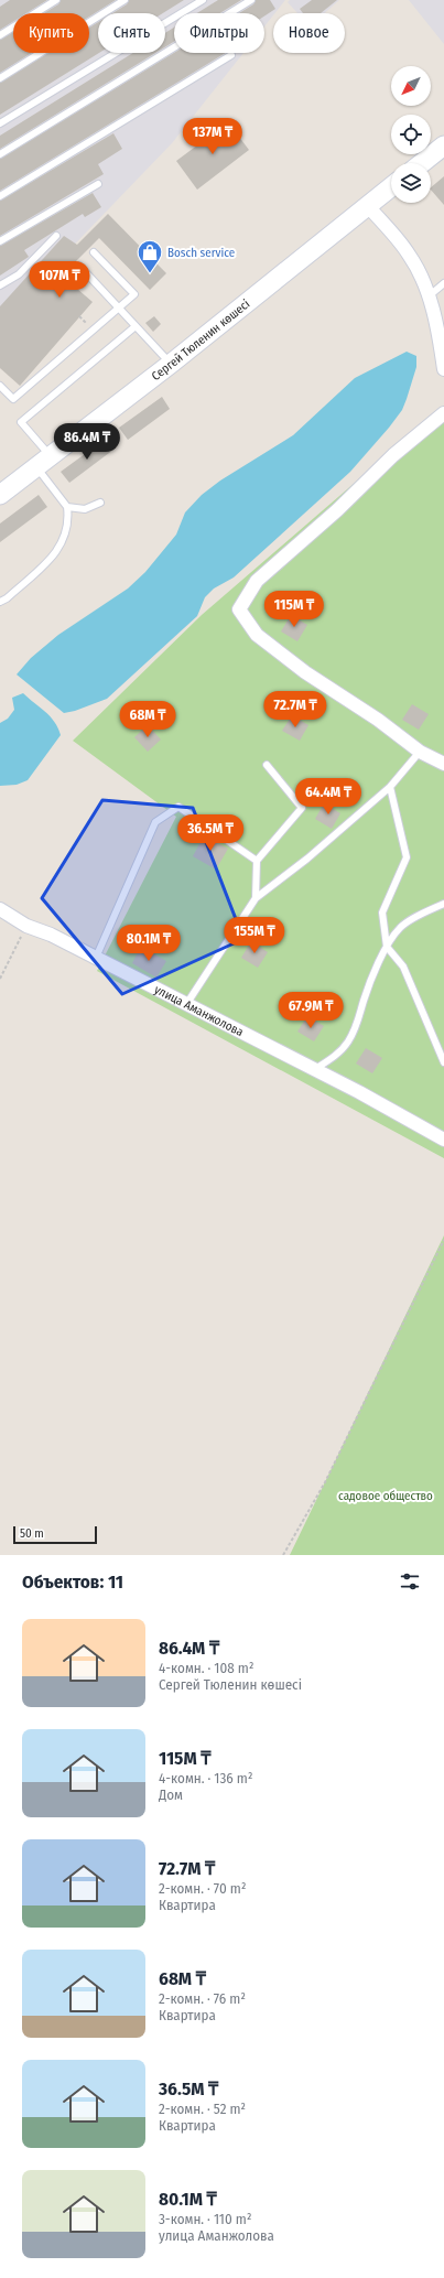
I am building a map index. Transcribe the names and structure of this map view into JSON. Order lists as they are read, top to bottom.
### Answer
{
  "streets": {
    "main road": ["Сергей Тюленин көшесі"],
    "street": ["улица Аманжолова"]
  },
  "parks": ["садовое общество"],
  "places": {
    "shop": ["Bosch service"]
  },
  "scale_bar": "50 m",
  "north": "bottom left",
  "page": {
    "chip": [
      "Купить",
      "Снять",
      "Фильтры",
      "Новое"
    ],
    "price": [
      "137M ₸",
      "107M ₸",
      "86.4M ₸",
      "115M ₸",
      "72.7M ₸",
      "68M ₸",
      "64.4M ₸",
      "36.5M ₸",
      "155M ₸",
      "80.1M ₸",
      "67.9M ₸"
    ],
    "scale": "50 m",
    "heading": "Объектов: 11",
    "list": [
      {
        "name": "86.4M ₸",
        "note": "4-комн. · 108 m² · Сергей Тюленин көшесі"
      },
      {
        "name": "115M ₸",
        "note": "4-комн. · 136 m² · Дом"
      },
      {
        "name": "72.7M ₸",
        "note": "2-комн. · 70 m² · Квартира"
      },
      {
        "name": "68M ₸",
        "note": "2-комн. · 76 m² · Квартира"
      },
      {
        "name": "36.5M ₸",
        "note": "2-комн. · 52 m² · Квартира"
      },
      {
        "name": "80.1M ₸",
        "note": "3-комн. · 110 m² · улица Аманжолова"
      }
    ]
  }
}
